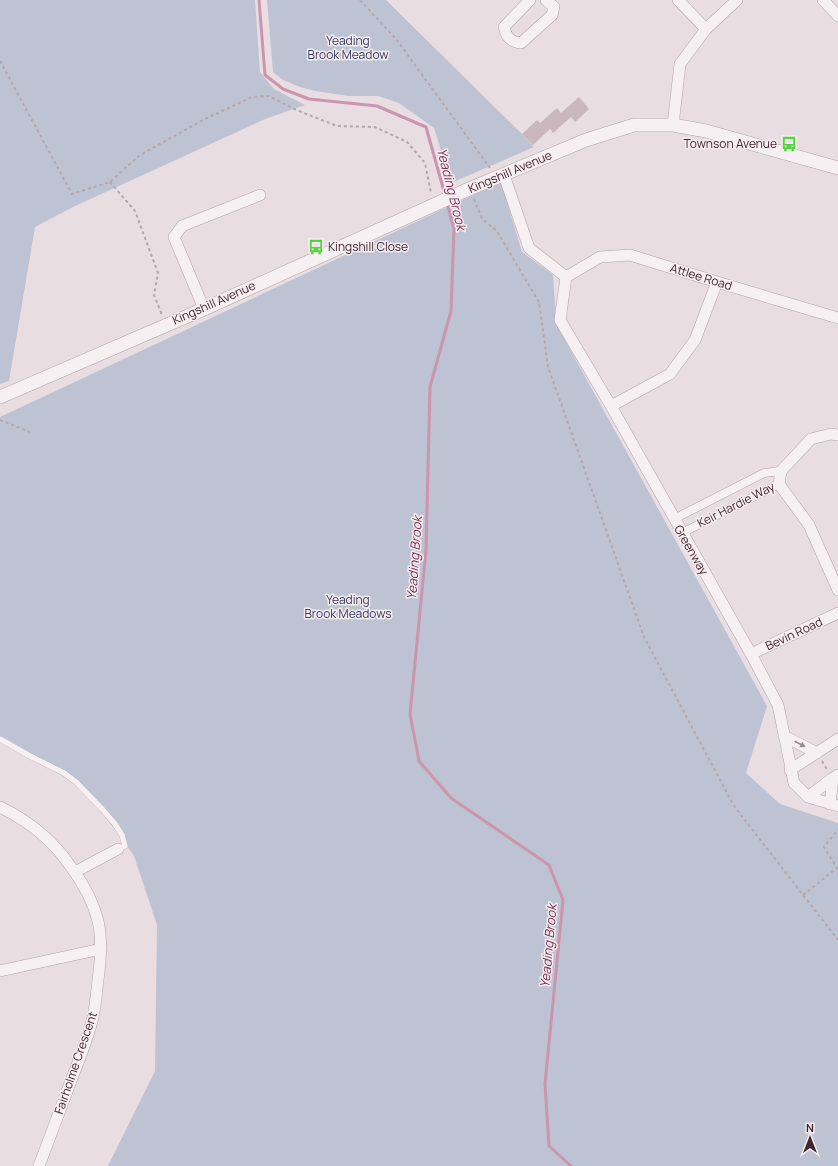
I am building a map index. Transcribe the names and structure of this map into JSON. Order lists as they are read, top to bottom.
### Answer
{
  "streets": {
    "street": [
      "Kingshill Avenue",
      "Attlee Road",
      "Keir Hardie Way",
      "Greenway",
      "Bevin Road",
      "Fairholme Crescent"
    ]
  },
  "crossings": [
    ["Attlee Road", "Greenway"],
    ["Keir Hardie Way", "Greenway"],
    ["Greenway", "Bevin Road"]
  ],
  "water": ["Yeading Brook"],
  "parks": ["Yeading Brook Meadow", "Yeading Brook Meadows"],
  "places": {
    "bus stop": ["Townson Avenue", "Kingshill Close"]
  },
  "north": "top"
}
